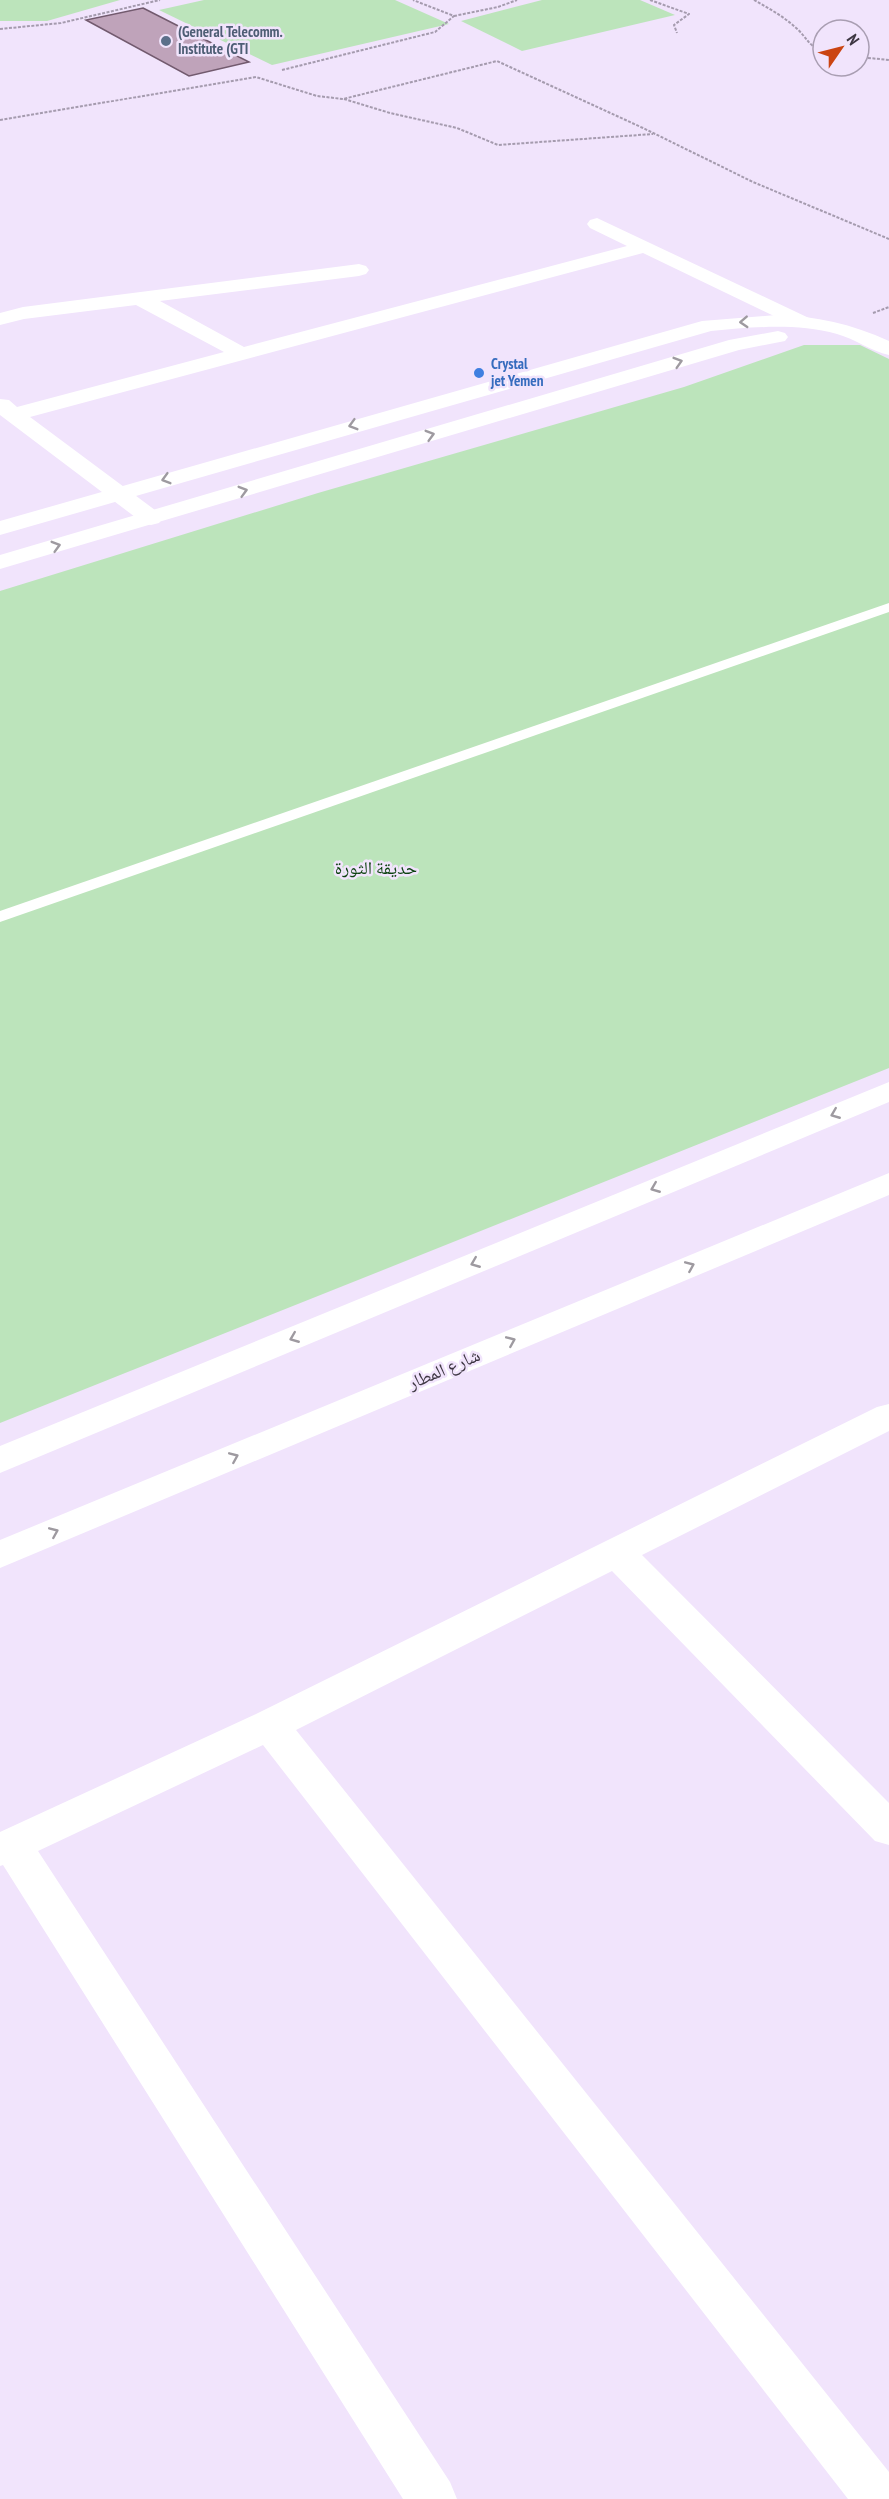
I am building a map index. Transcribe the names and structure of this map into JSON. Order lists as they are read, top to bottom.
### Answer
{
  "streets": {
    "street": ["شارع المطار"]
  },
  "parks": ["حديقة الثورة"],
  "places": ["(General Telecomm. Institute (GTI", "Crystal jet Yemen"],
  "north": "top right"
}
